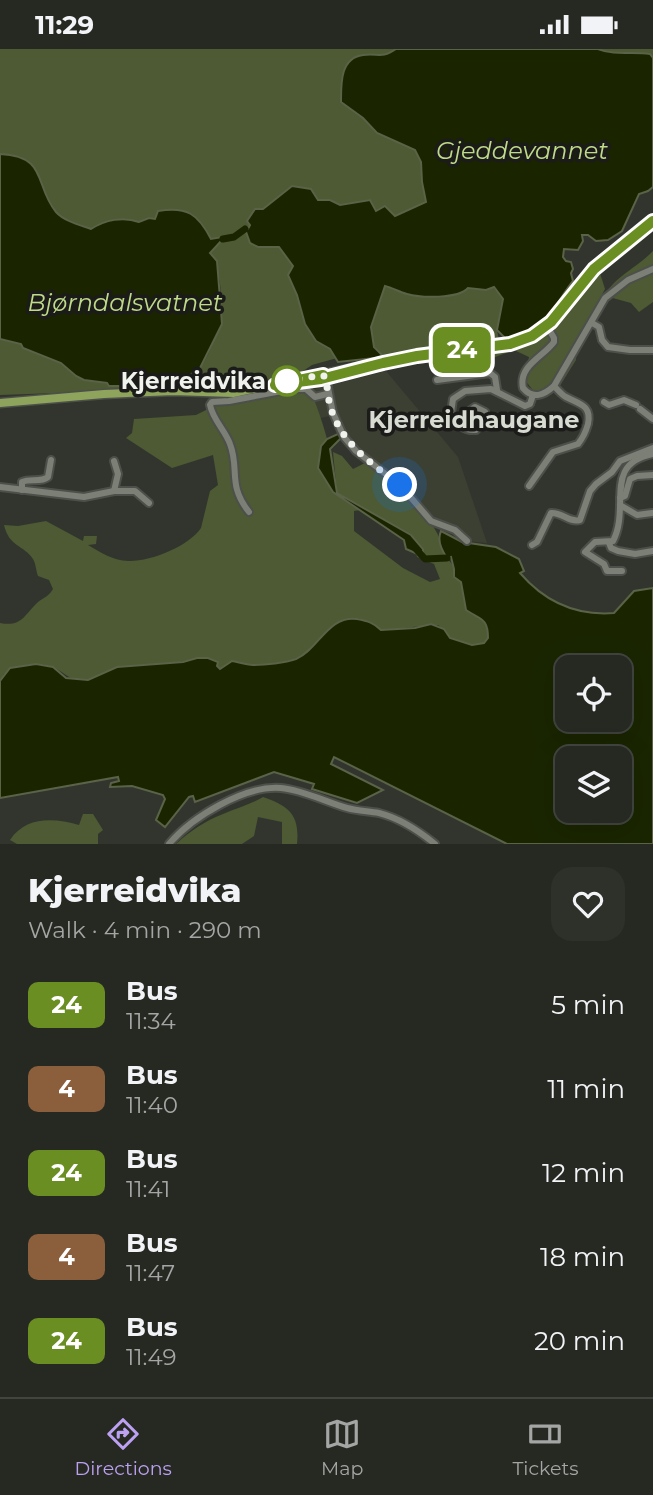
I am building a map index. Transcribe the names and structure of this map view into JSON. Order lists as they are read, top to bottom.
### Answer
{
  "districts": ["Kjerreidhaugane"],
  "water": ["Gjeddevannet", "Bjørndalsvatnet"],
  "places": ["Kjerreidvika"],
  "lines": ["bus line 24"],
  "page": {
    "status": "11:29",
    "on_map": "24",
    "heading": ["Kjerreidvika", "Walk · 4 min · 290 m"],
    "list": [
      {
        "mark": "24",
        "name": "Bus",
        "note": "11:34",
        "value": "5 min"
      },
      {
        "mark": "4",
        "name": "Bus",
        "note": "11:40",
        "value": "11 min"
      },
      {
        "mark": "24",
        "name": "Bus",
        "note": "11:41",
        "value": "12 min"
      },
      {
        "mark": "4",
        "name": "Bus",
        "note": "11:47",
        "value": "18 min"
      },
      {
        "mark": "24",
        "name": "Bus",
        "note": "11:49",
        "value": "20 min"
      }
    ],
    "tabs": ["Directions", "Map", "Tickets"]
  }
}
